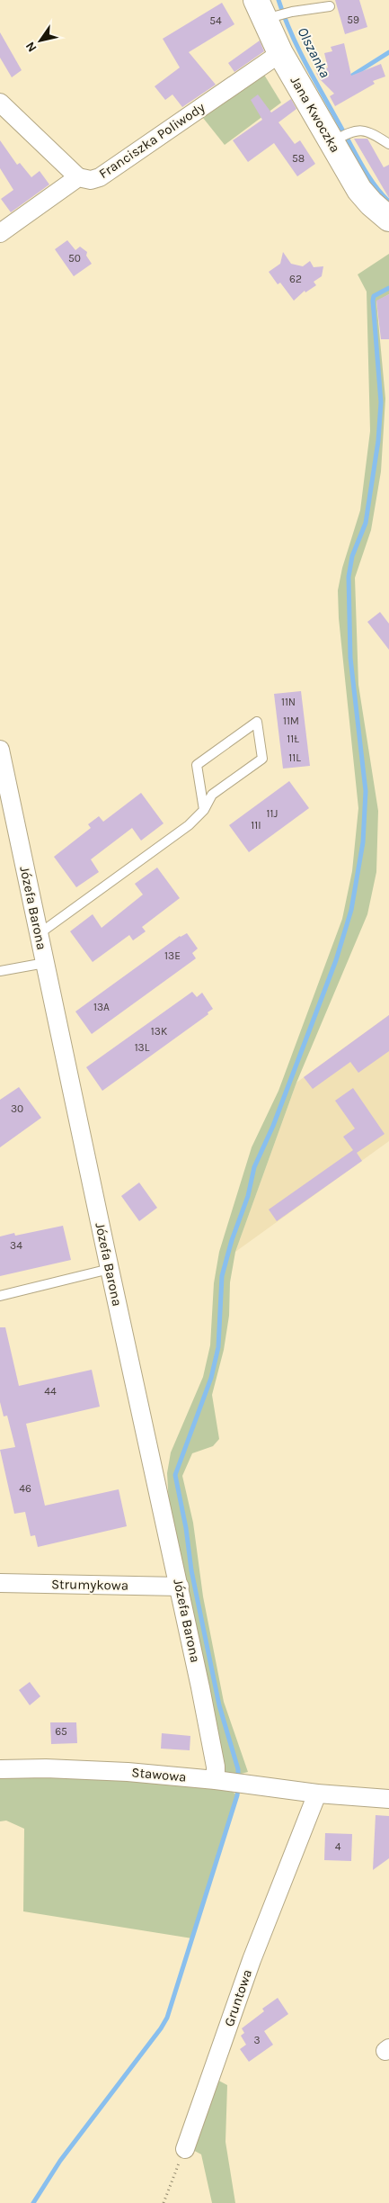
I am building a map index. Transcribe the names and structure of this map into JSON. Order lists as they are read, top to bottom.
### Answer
{
  "streets": {
    "street": [
      "Jana Kwoczka",
      "Franciszka Poliwody",
      "Józefa Barona",
      "Strumykowa",
      "Stawowa",
      "Gruntowa"
    ]
  },
  "crossings": [
    ["Jana Kwoczka", "Franciszka Poliwody"],
    ["Józefa Barona", "Strumykowa"],
    ["Józefa Barona", "Stawowa"],
    ["Stawowa", "Gruntowa"]
  ],
  "water": ["Olszanka"],
  "house_numbers": [
    "59",
    "54",
    "58",
    "50",
    "62",
    "11N",
    "11M",
    "11Ł",
    "11L",
    "11J",
    "11I",
    "13E",
    "13A",
    "13K",
    "13L",
    "30",
    "34",
    "44",
    "46",
    "65",
    "4",
    "3"
  ],
  "north": "bottom left"
}
